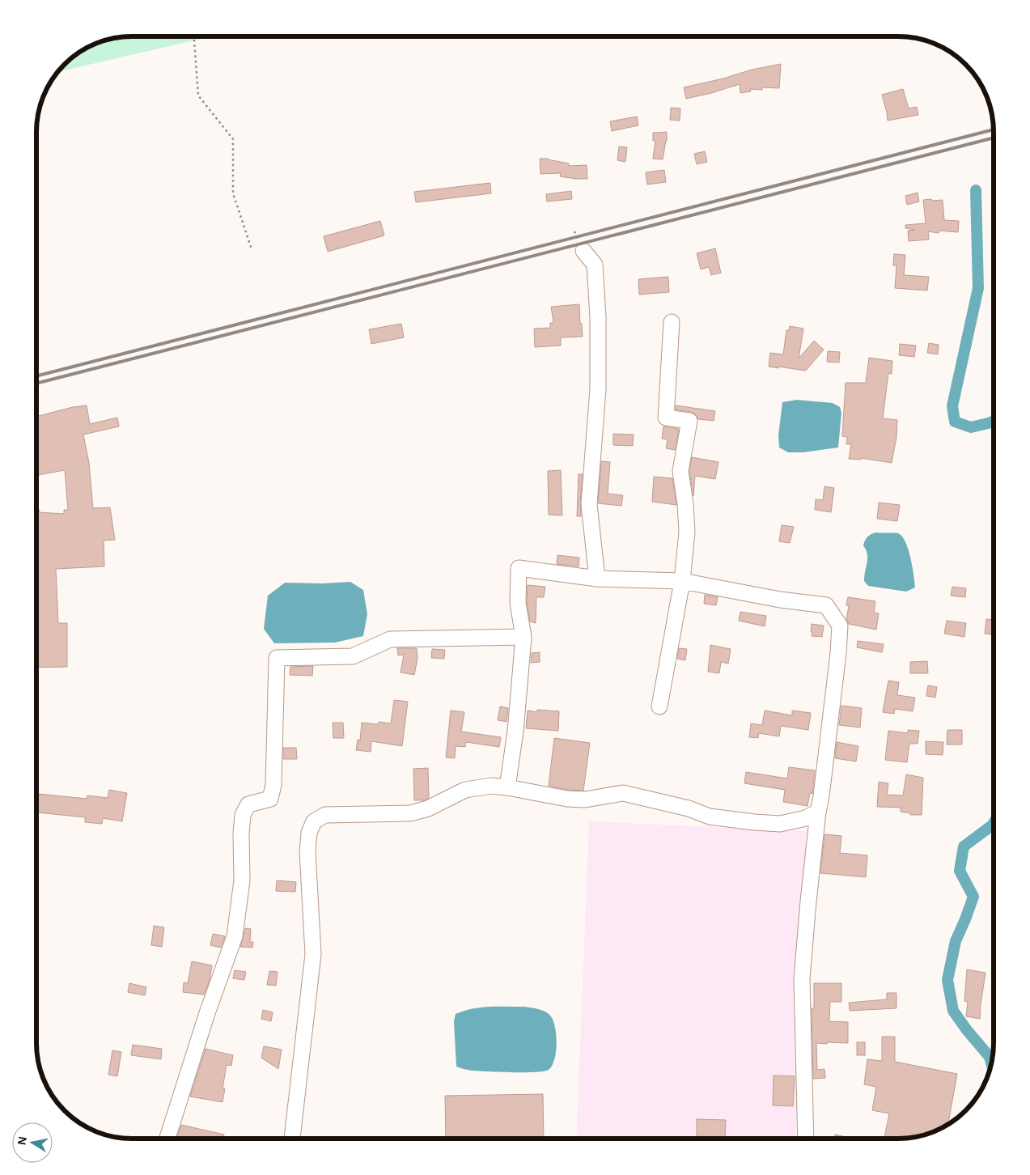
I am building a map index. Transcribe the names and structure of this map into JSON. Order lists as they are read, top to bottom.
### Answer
{
  "north": "left"
}
